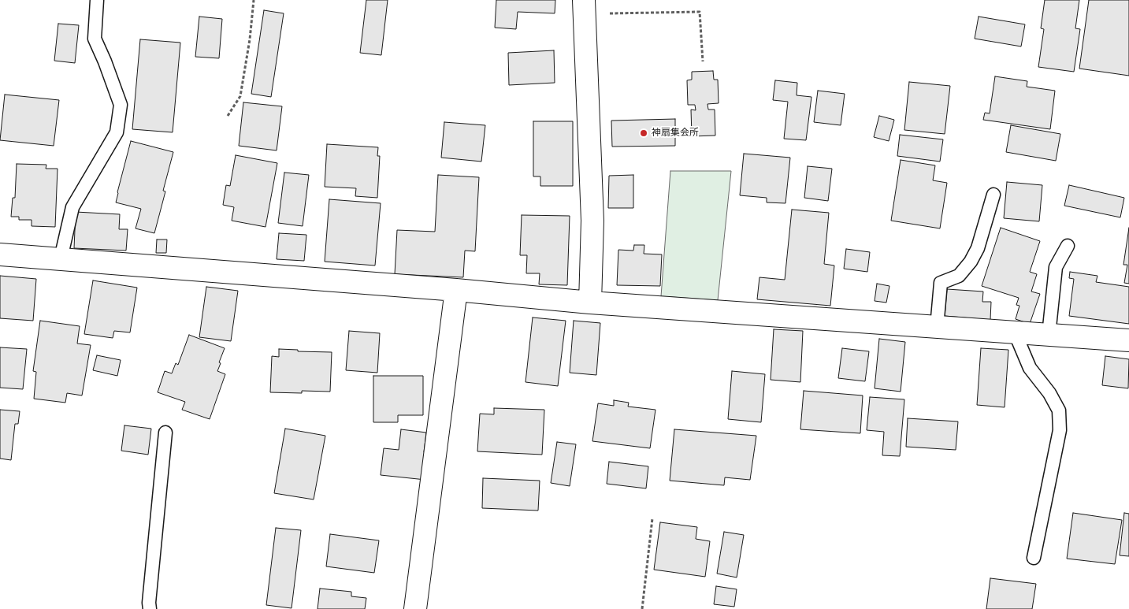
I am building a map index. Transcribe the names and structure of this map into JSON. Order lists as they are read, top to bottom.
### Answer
{
  "places": ["神扇集会所"]
}
